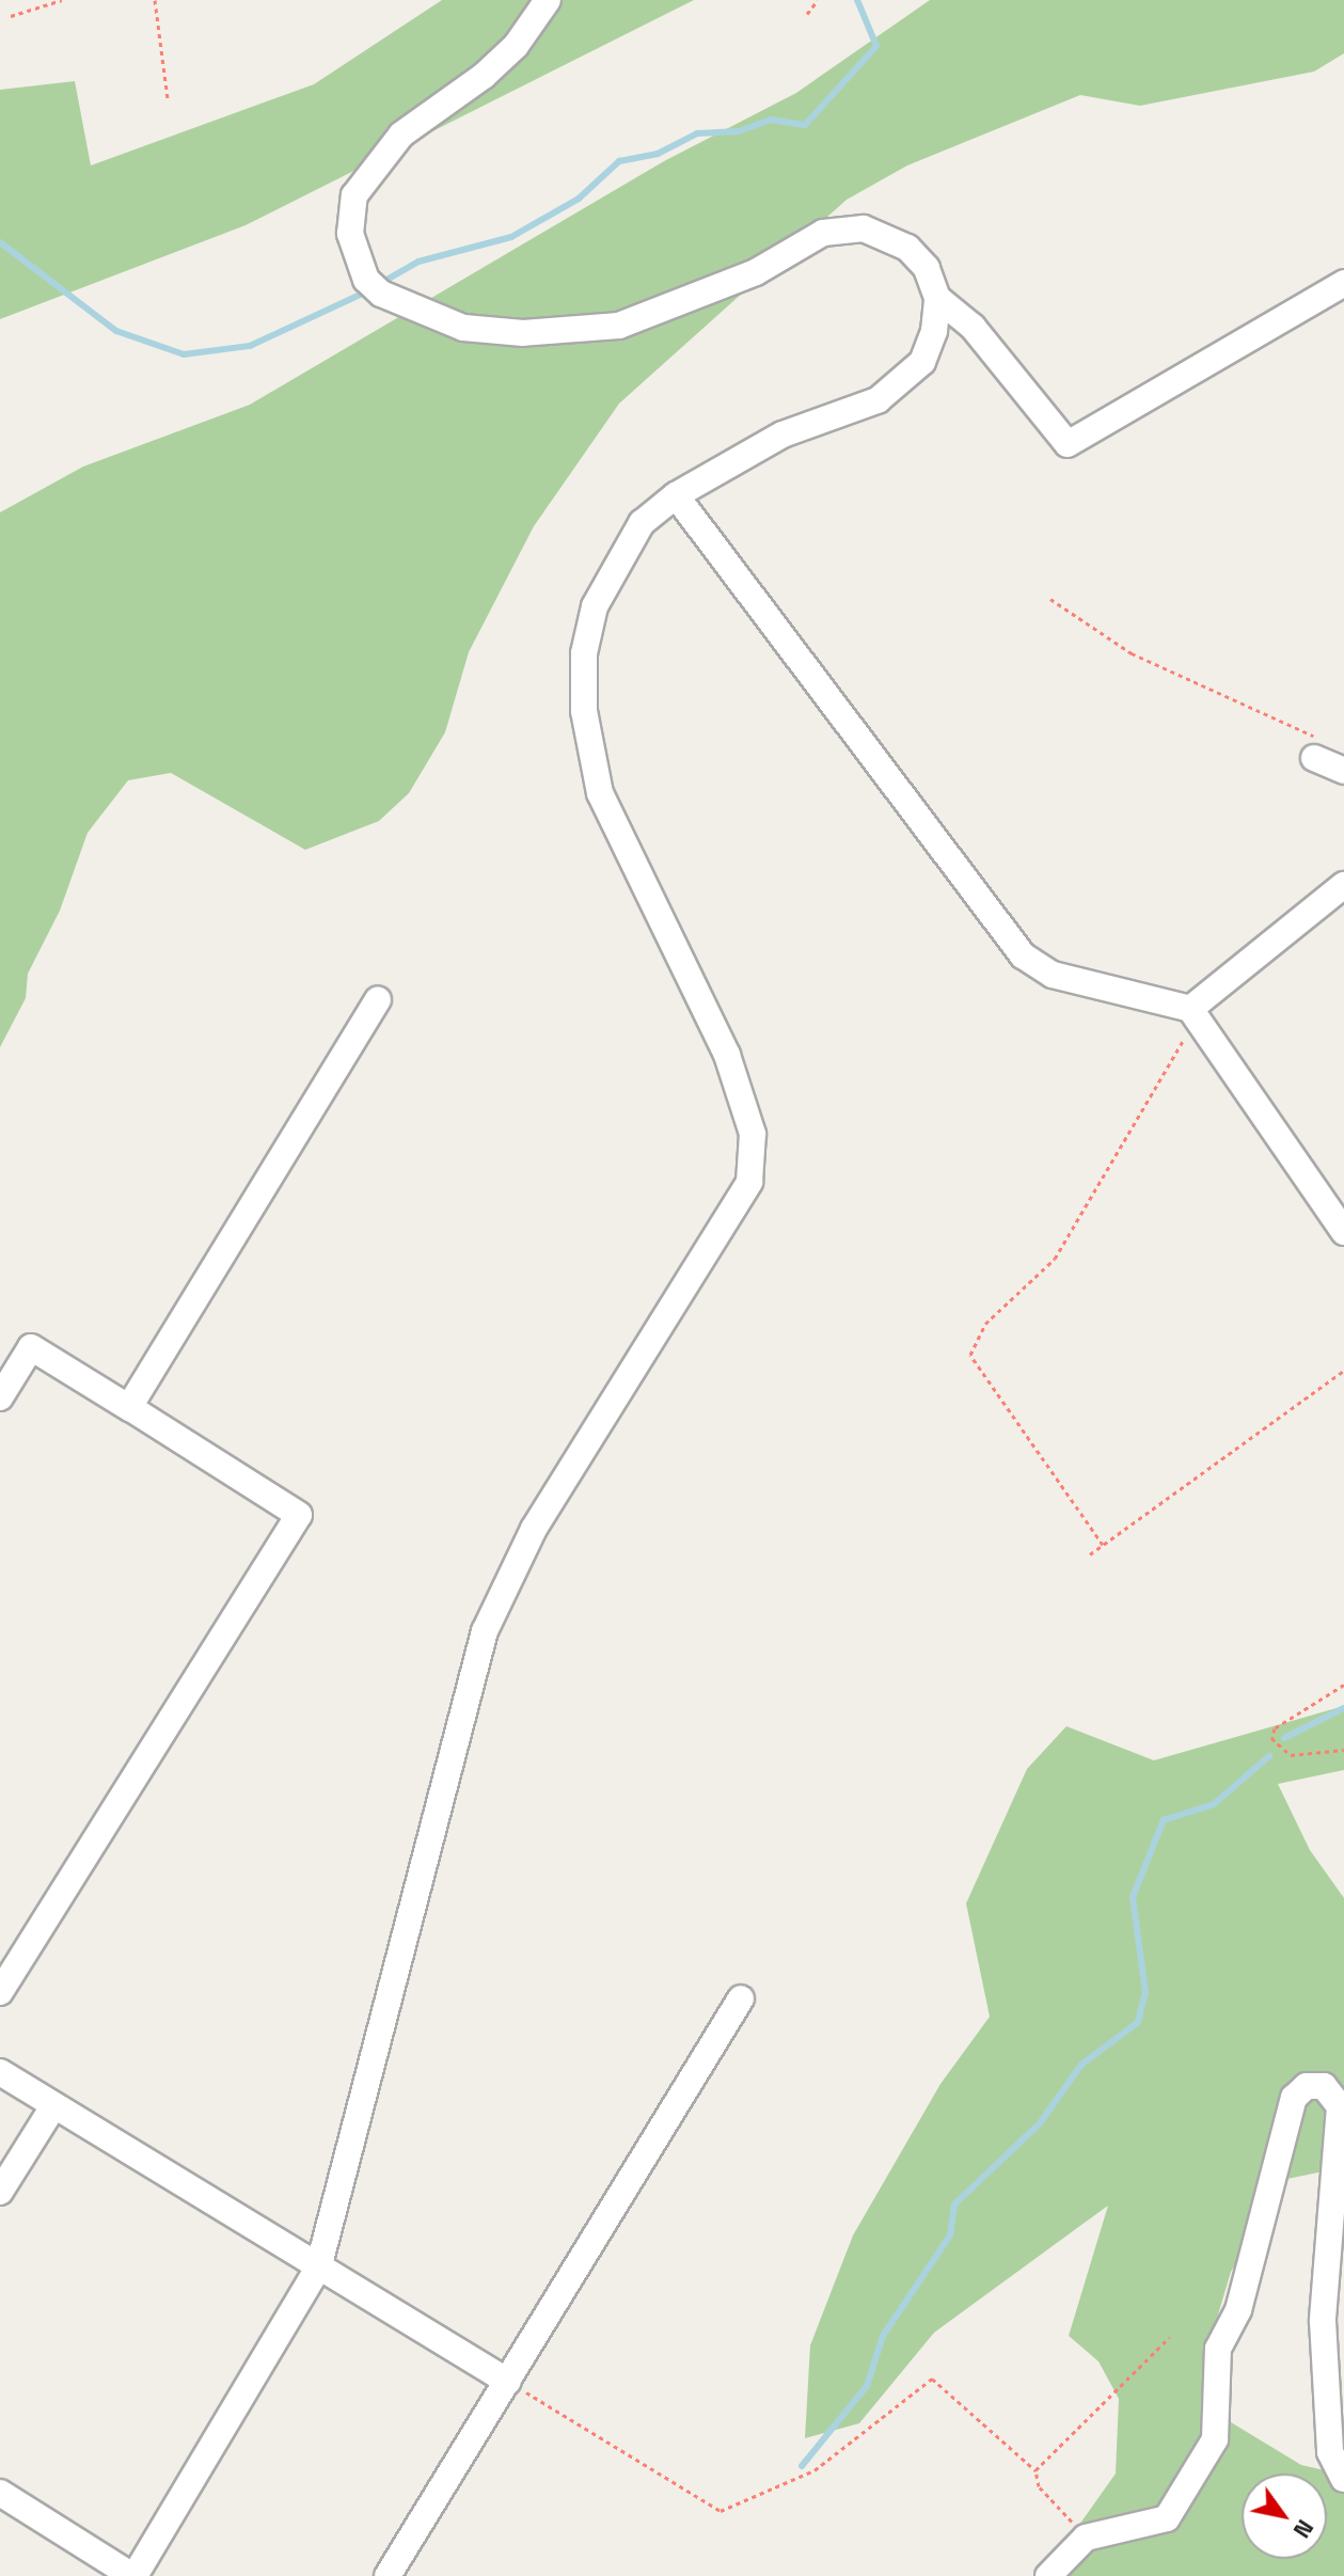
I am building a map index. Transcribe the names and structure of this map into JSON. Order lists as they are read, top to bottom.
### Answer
{
  "north": "bottom right"
}
